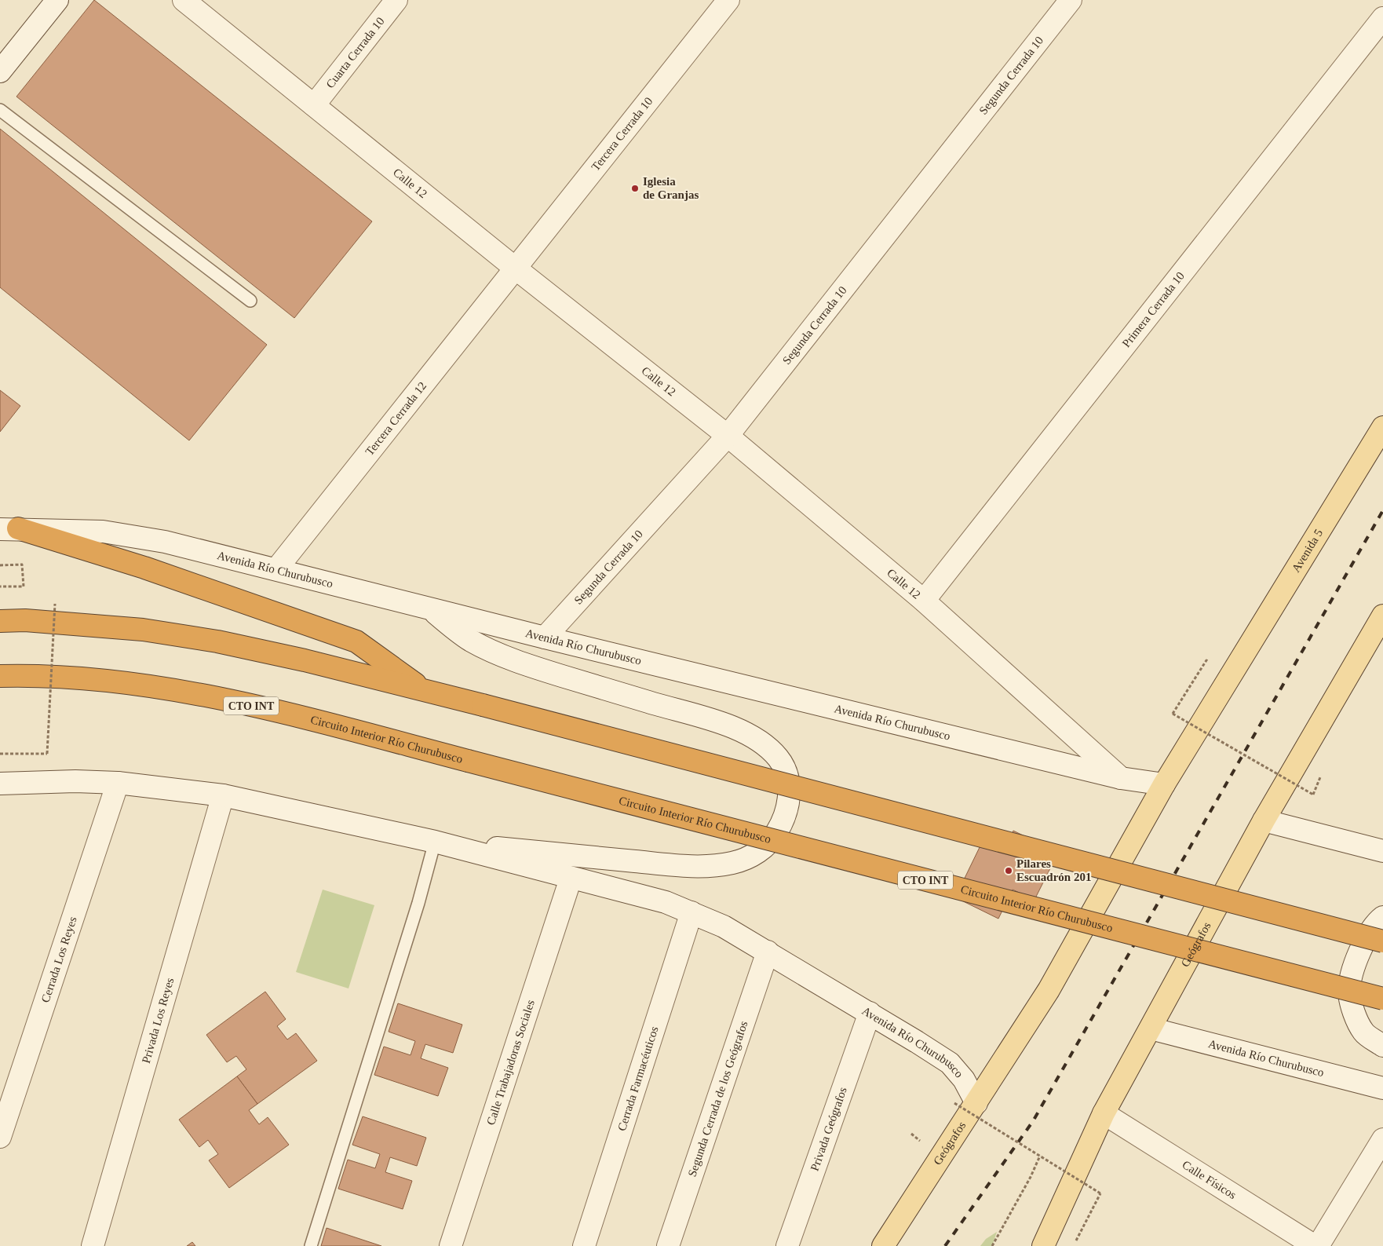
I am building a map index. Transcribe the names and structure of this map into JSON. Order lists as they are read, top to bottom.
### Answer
{
  "streets": {
    "highway": ["CTO INT", "Circuito Interior Río Churubusco"],
    "main road": ["Avenida 5", "Geógrafos"],
    "street": [
      "Cuarta Cerrada 10",
      "Segunda Cerrada 10",
      "Tercera Cerrada 10",
      "Calle 12",
      "Primera Cerrada 10",
      "Tercera Cerrada 12",
      "Avenida Río Churubusco",
      "Cerrada Los Reyes",
      "Privada Los Reyes",
      "Calle Trabajadoras Sociales",
      "Cerrada Farmacéuticos",
      "Segunda Cerrada de los Geógrafos",
      "Privada Geógrafos",
      "Calle Físicos"
    ]
  },
  "crossings": [
    ["Cuarta Cerrada 10", "Calle 12"],
    ["Segunda Cerrada 10", "Calle 12"],
    ["Segunda Cerrada 10", "Avenida Río Churubusco"],
    ["Tercera Cerrada 10", "Calle 12"],
    ["Tercera Cerrada 10", "Tercera Cerrada 12"],
    ["Calle 12", "Primera Cerrada 10"],
    ["Calle 12", "Tercera Cerrada 12"],
    ["Calle 12", "Avenida Río Churubusco"],
    ["Tercera Cerrada 12", "Avenida Río Churubusco"],
    ["Avenida 5", "Geógrafos"],
    ["Avenida Río Churubusco", "Geógrafos"],
    ["Avenida Río Churubusco", "Cerrada Los Reyes"],
    ["Avenida Río Churubusco", "Privada Los Reyes"],
    ["Avenida Río Churubusco", "Calle Trabajadoras Sociales"],
    ["Avenida Río Churubusco", "Cerrada Farmacéuticos"],
    ["Avenida Río Churubusco", "Segunda Cerrada de los Geógrafos"],
    ["Avenida Río Churubusco", "Privada Geógrafos"],
    ["Geógrafos", "Calle Físicos"]
  ],
  "places": ["Iglesia de Granjas", "Pilares Escuadrón 201"]
}
